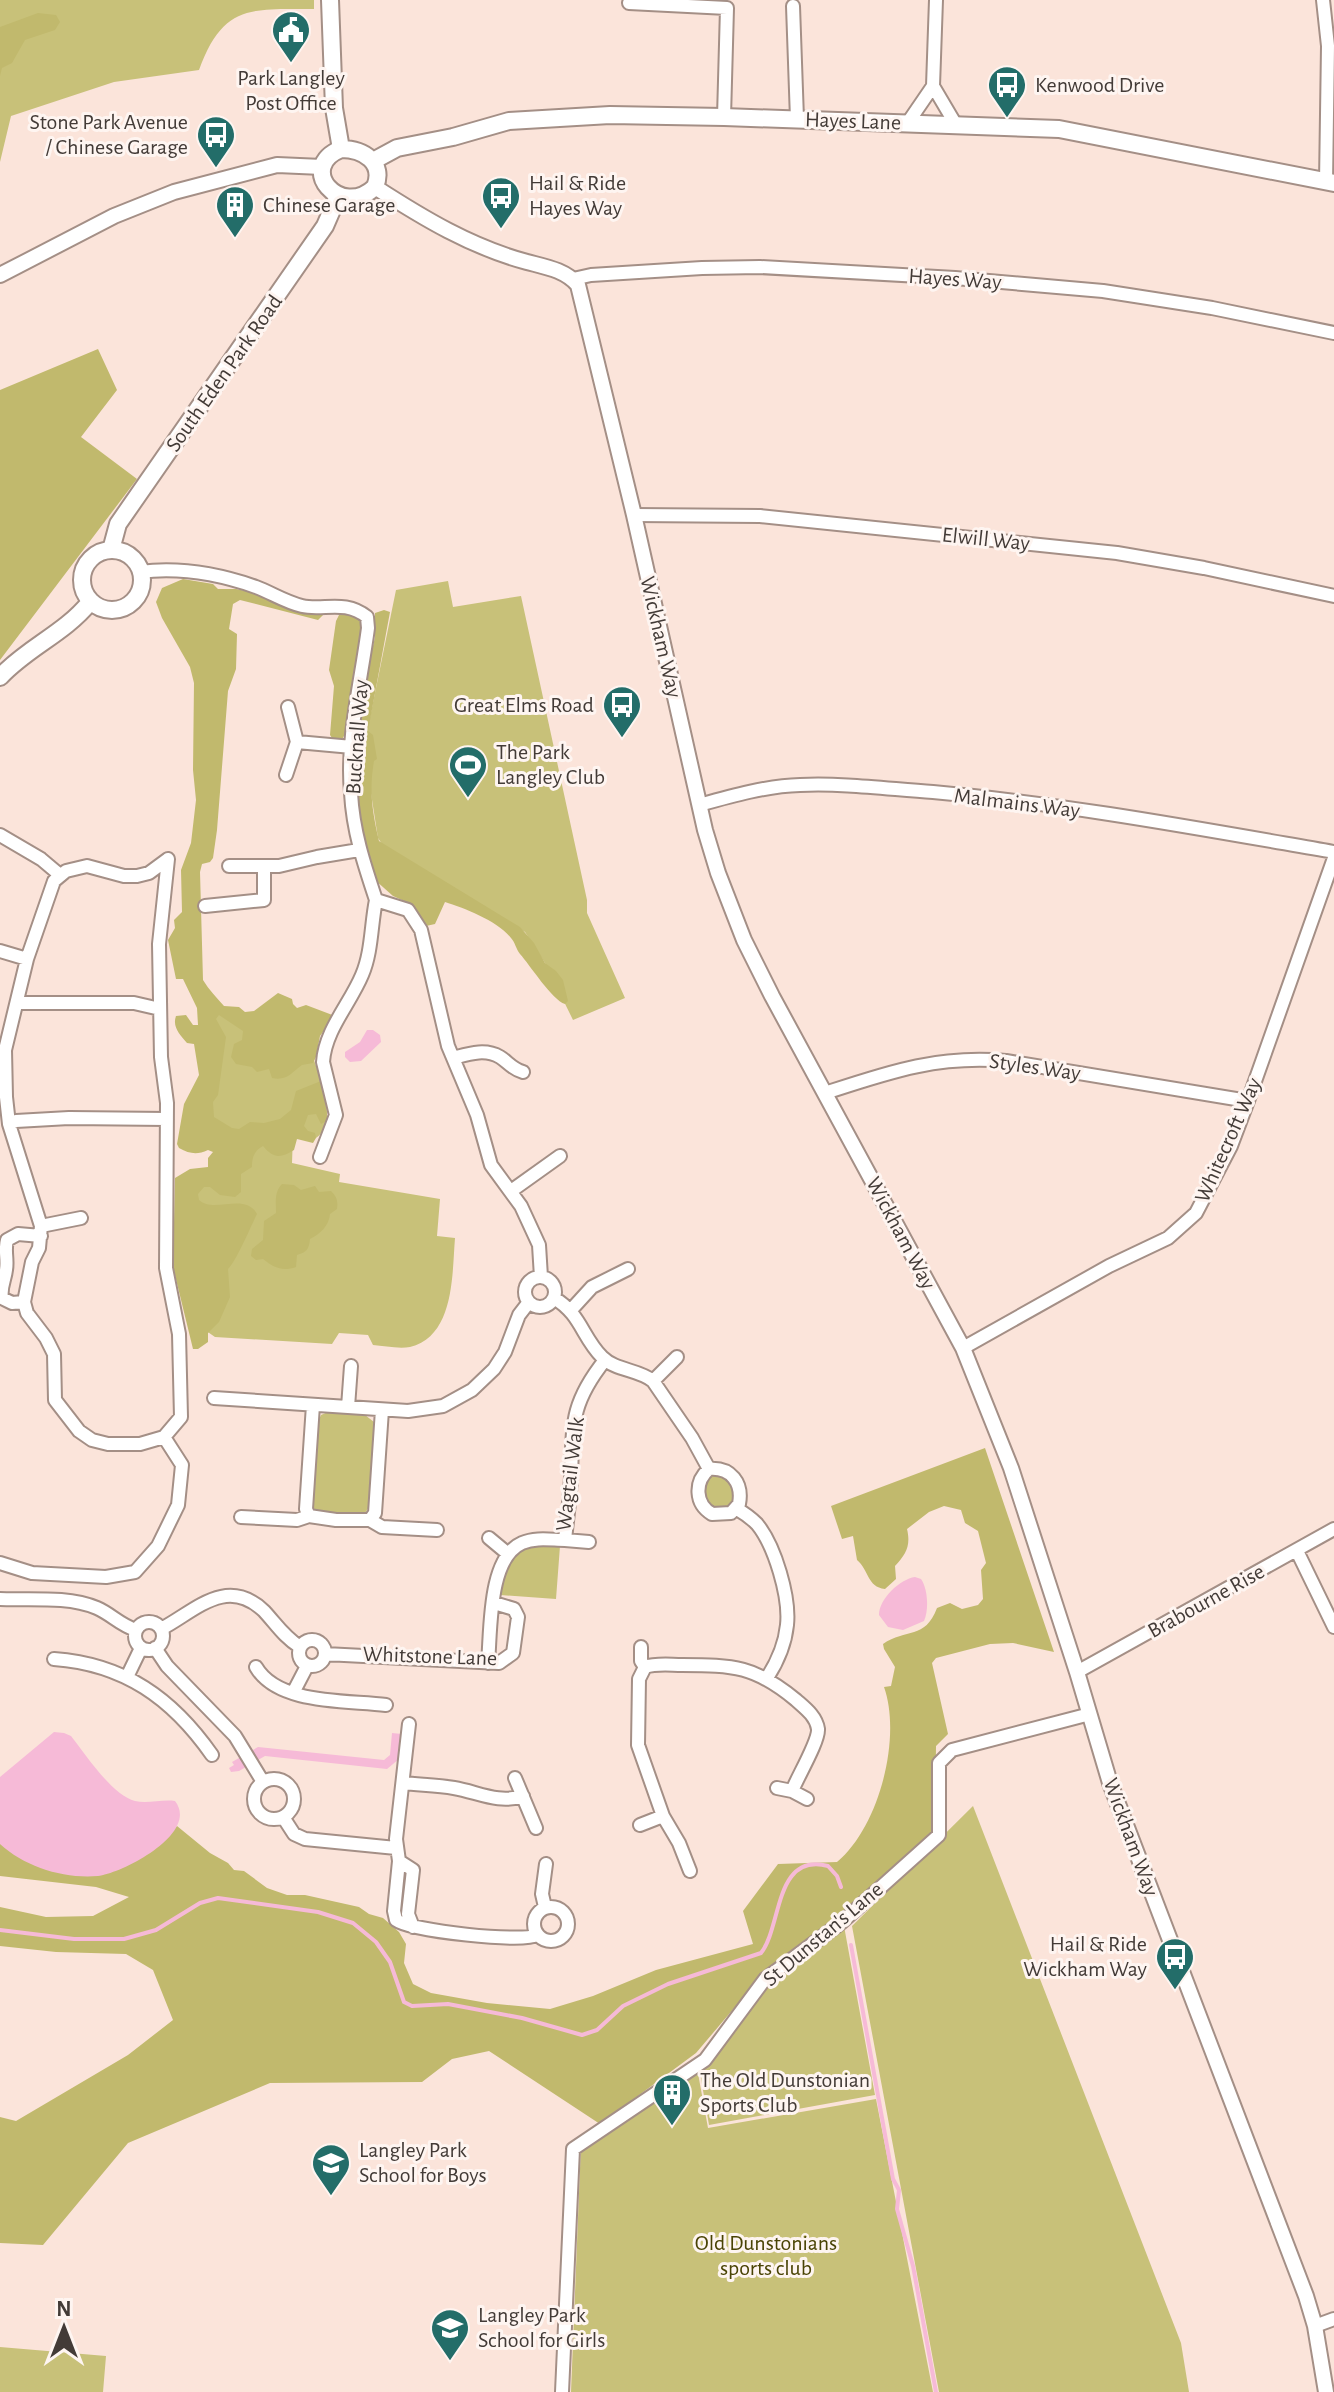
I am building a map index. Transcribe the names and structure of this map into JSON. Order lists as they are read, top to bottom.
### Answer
{
  "streets": {
    "main road": ["Hayes Lane", "South Eden Park Road"],
    "street": [
      "Hayes Way",
      "Elwill Way",
      "Wickham Way",
      "Bucknall Way",
      "Malmains Way",
      "Styles Way",
      "Whitecroft Way",
      "Wagtail Walk",
      "Brabourne Rise",
      "Whitstone Lane",
      "St Dunstan's Lane"
    ]
  },
  "crossings": [
    ["Hayes Lane", "South Eden Park Road"],
    ["Hayes Way", "Wickham Way"],
    ["South Eden Park Road", "Bucknall Way"],
    ["Elwill Way", "Wickham Way"],
    ["Wickham Way", "Malmains Way"],
    ["Wickham Way", "Styles Way"],
    ["Wickham Way", "Whitecroft Way"],
    ["Wickham Way", "Brabourne Rise"],
    ["Wickham Way", "St Dunstan's Lane"],
    ["Malmains Way", "Whitecroft Way"],
    ["Styles Way", "Whitecroft Way"]
  ],
  "parks": ["Old Dunstonians sports club"],
  "places": {
    "public building": ["Park Langley Post Office"],
    "bus stop": [
      "Kenwood Drive",
      "Stone Park Avenue / Chinese Garage",
      "Hail & Ride Hayes Way",
      "Great Elms Road",
      "Hail & Ride Wickham Way"
    ],
    "building": ["Chinese Garage", "The Old Dunstonian Sports Club"],
    "sports": ["The Park Langley Club"],
    "school or university": ["Langley Park School for Boys", "Langley Park School for Girls"]
  },
  "north": "top"
}
